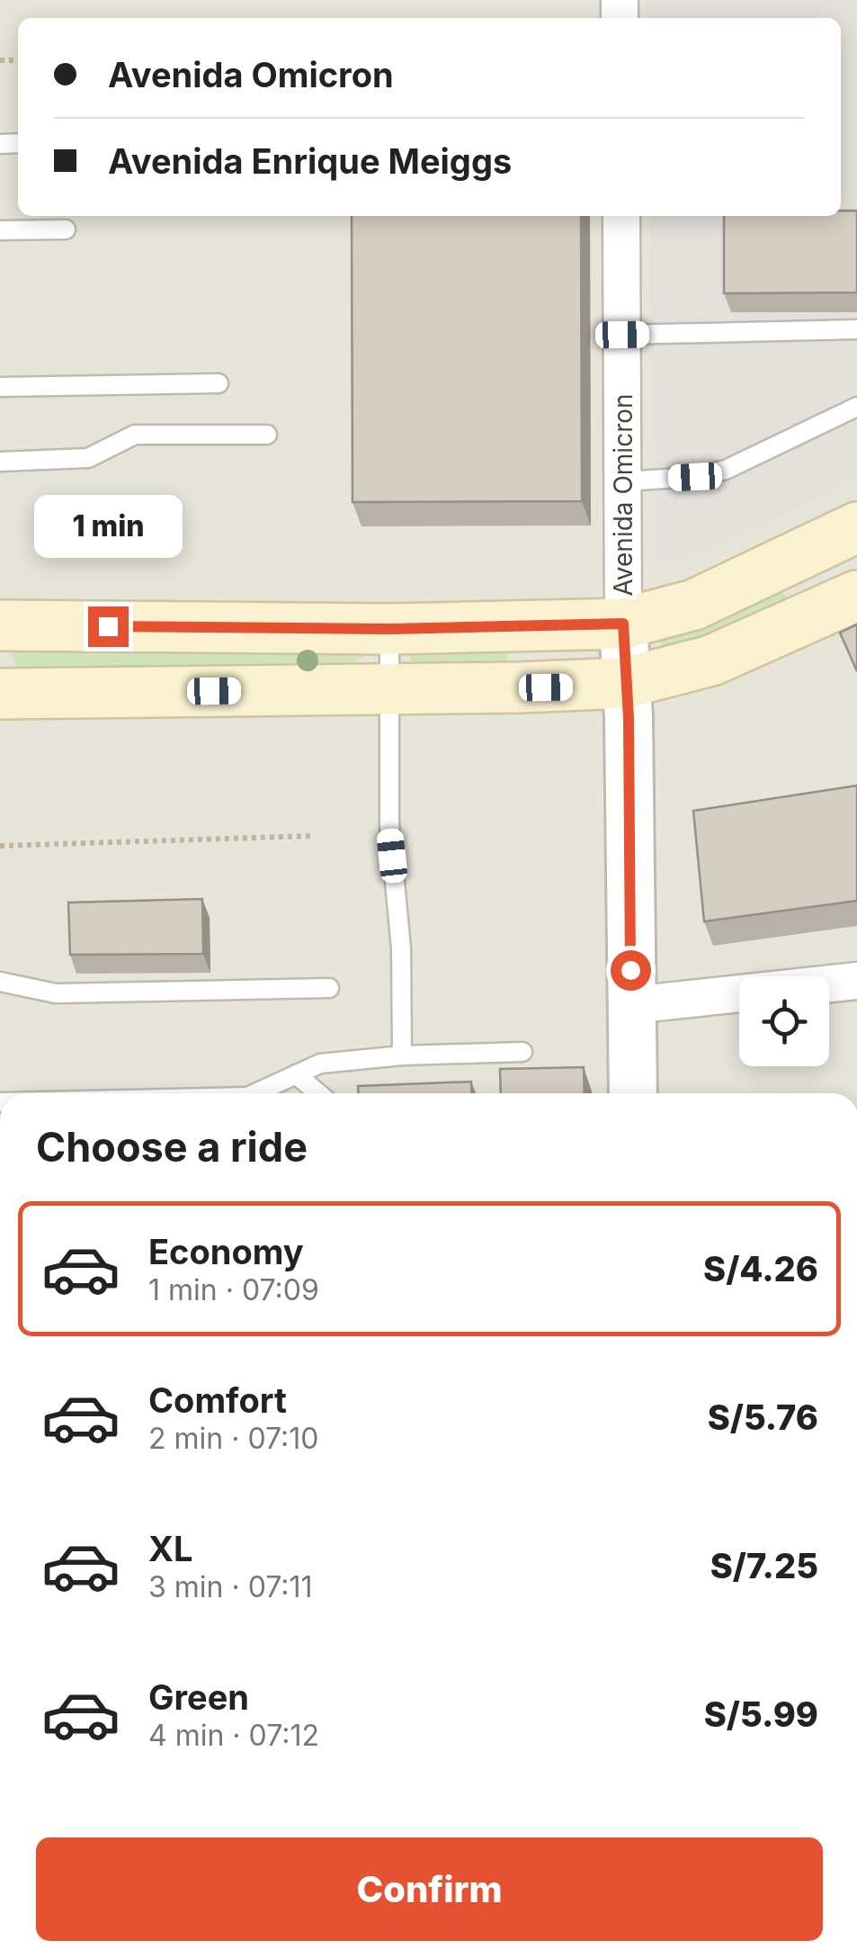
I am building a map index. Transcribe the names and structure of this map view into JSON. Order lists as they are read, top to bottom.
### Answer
{
  "streets": {
    "street": ["Avenida Omicron"]
  },
  "page": {
    "banner": ["Avenida Omicron", "Avenida Enrique Meiggs"],
    "bubble": "1 min",
    "heading": "Choose a ride",
    "list": [
      {
        "name": "Economy",
        "note": "1 min · 07:09",
        "value": "S/4.26"
      },
      {
        "name": "Comfort",
        "note": "2 min · 07:10",
        "value": "S/5.76"
      },
      {
        "name": "XL",
        "note": "3 min · 07:11",
        "value": "S/7.25"
      },
      {
        "name": "Green",
        "note": "4 min · 07:12",
        "value": "S/5.99"
      }
    ],
    "buttons": "Confirm"
  }
}
